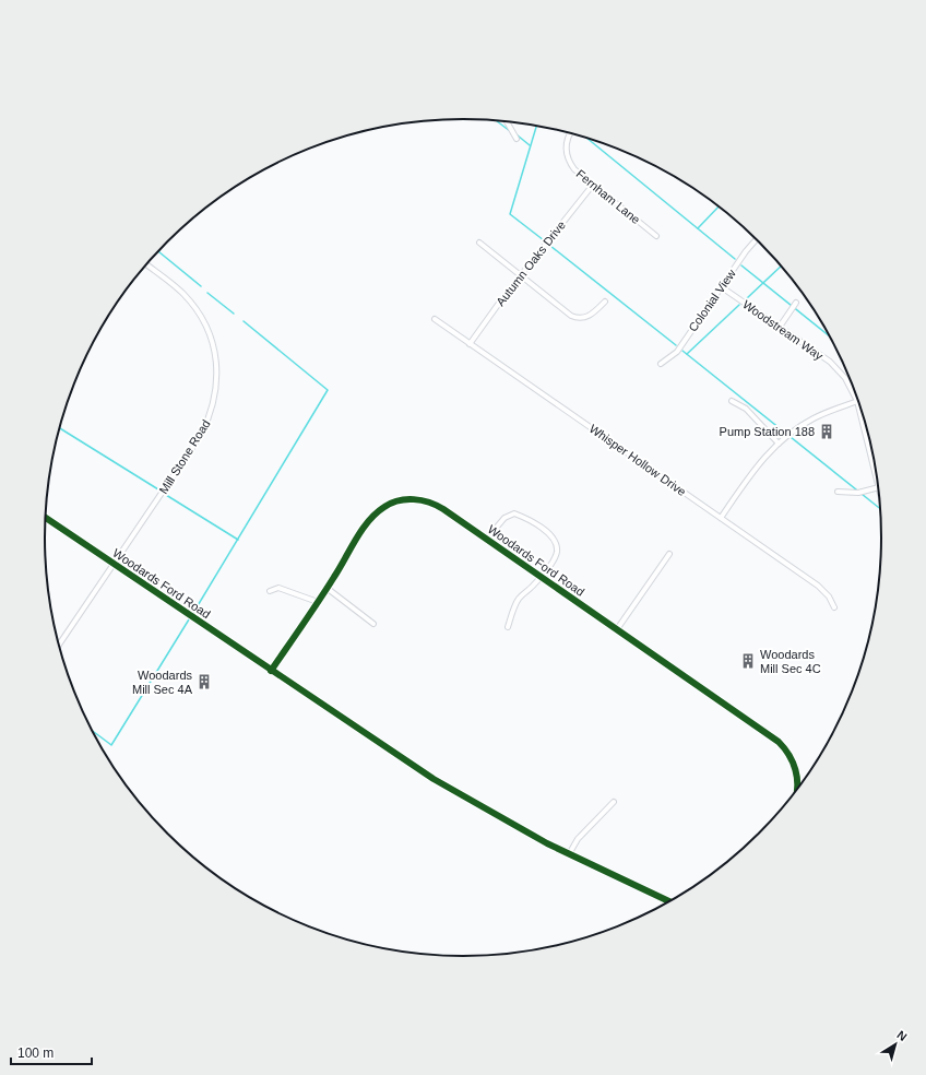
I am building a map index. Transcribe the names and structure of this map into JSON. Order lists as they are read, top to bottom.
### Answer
{
  "streets": {
    "street": [
      "Fernham Lane",
      "Autumn Oaks Drive",
      "Colonial View",
      "Woodstream Way",
      "Mill Stone Road",
      "Whisper Hollow Drive",
      "Woodards Ford Road"
    ]
  },
  "crossings": [
    ["Fernham Lane", "Autumn Oaks Drive"],
    ["Autumn Oaks Drive", "Whisper Hollow Drive"],
    ["Colonial View", "Woodstream Way"],
    ["Mill Stone Road", "Woodards Ford Road"]
  ],
  "places": {
    "building": ["Pump Station 188", "Woodards Mill Sec 4C", "Woodards Mill Sec 4A"]
  },
  "scale_bar": "100 m",
  "north": "top right"
}
